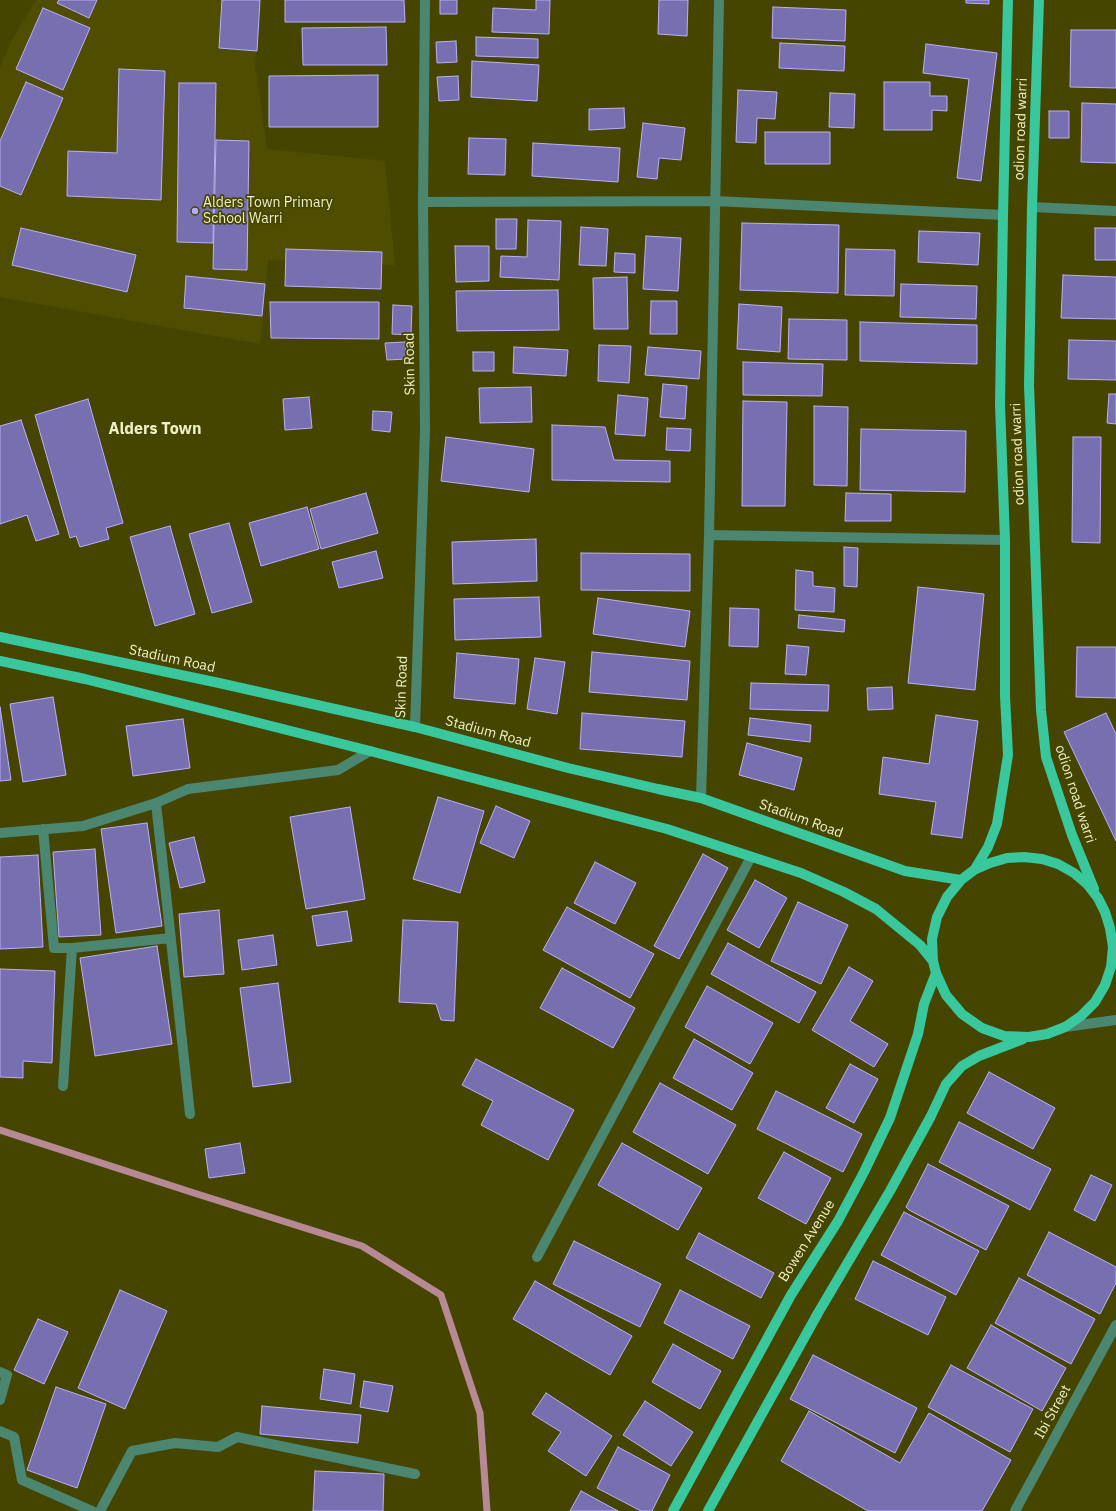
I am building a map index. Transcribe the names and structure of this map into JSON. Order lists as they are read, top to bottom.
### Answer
{
  "streets": {
    "main road": ["odion road warri", "Stadium Road", "Bowen Avenue"],
    "street": ["Skin Road", "Ibi Street"]
  },
  "crossings": [
    ["Skin Road", "Stadium Road"]
  ],
  "districts": ["Alders Town"],
  "places": ["Alders Town Primary School Warri"]
}
